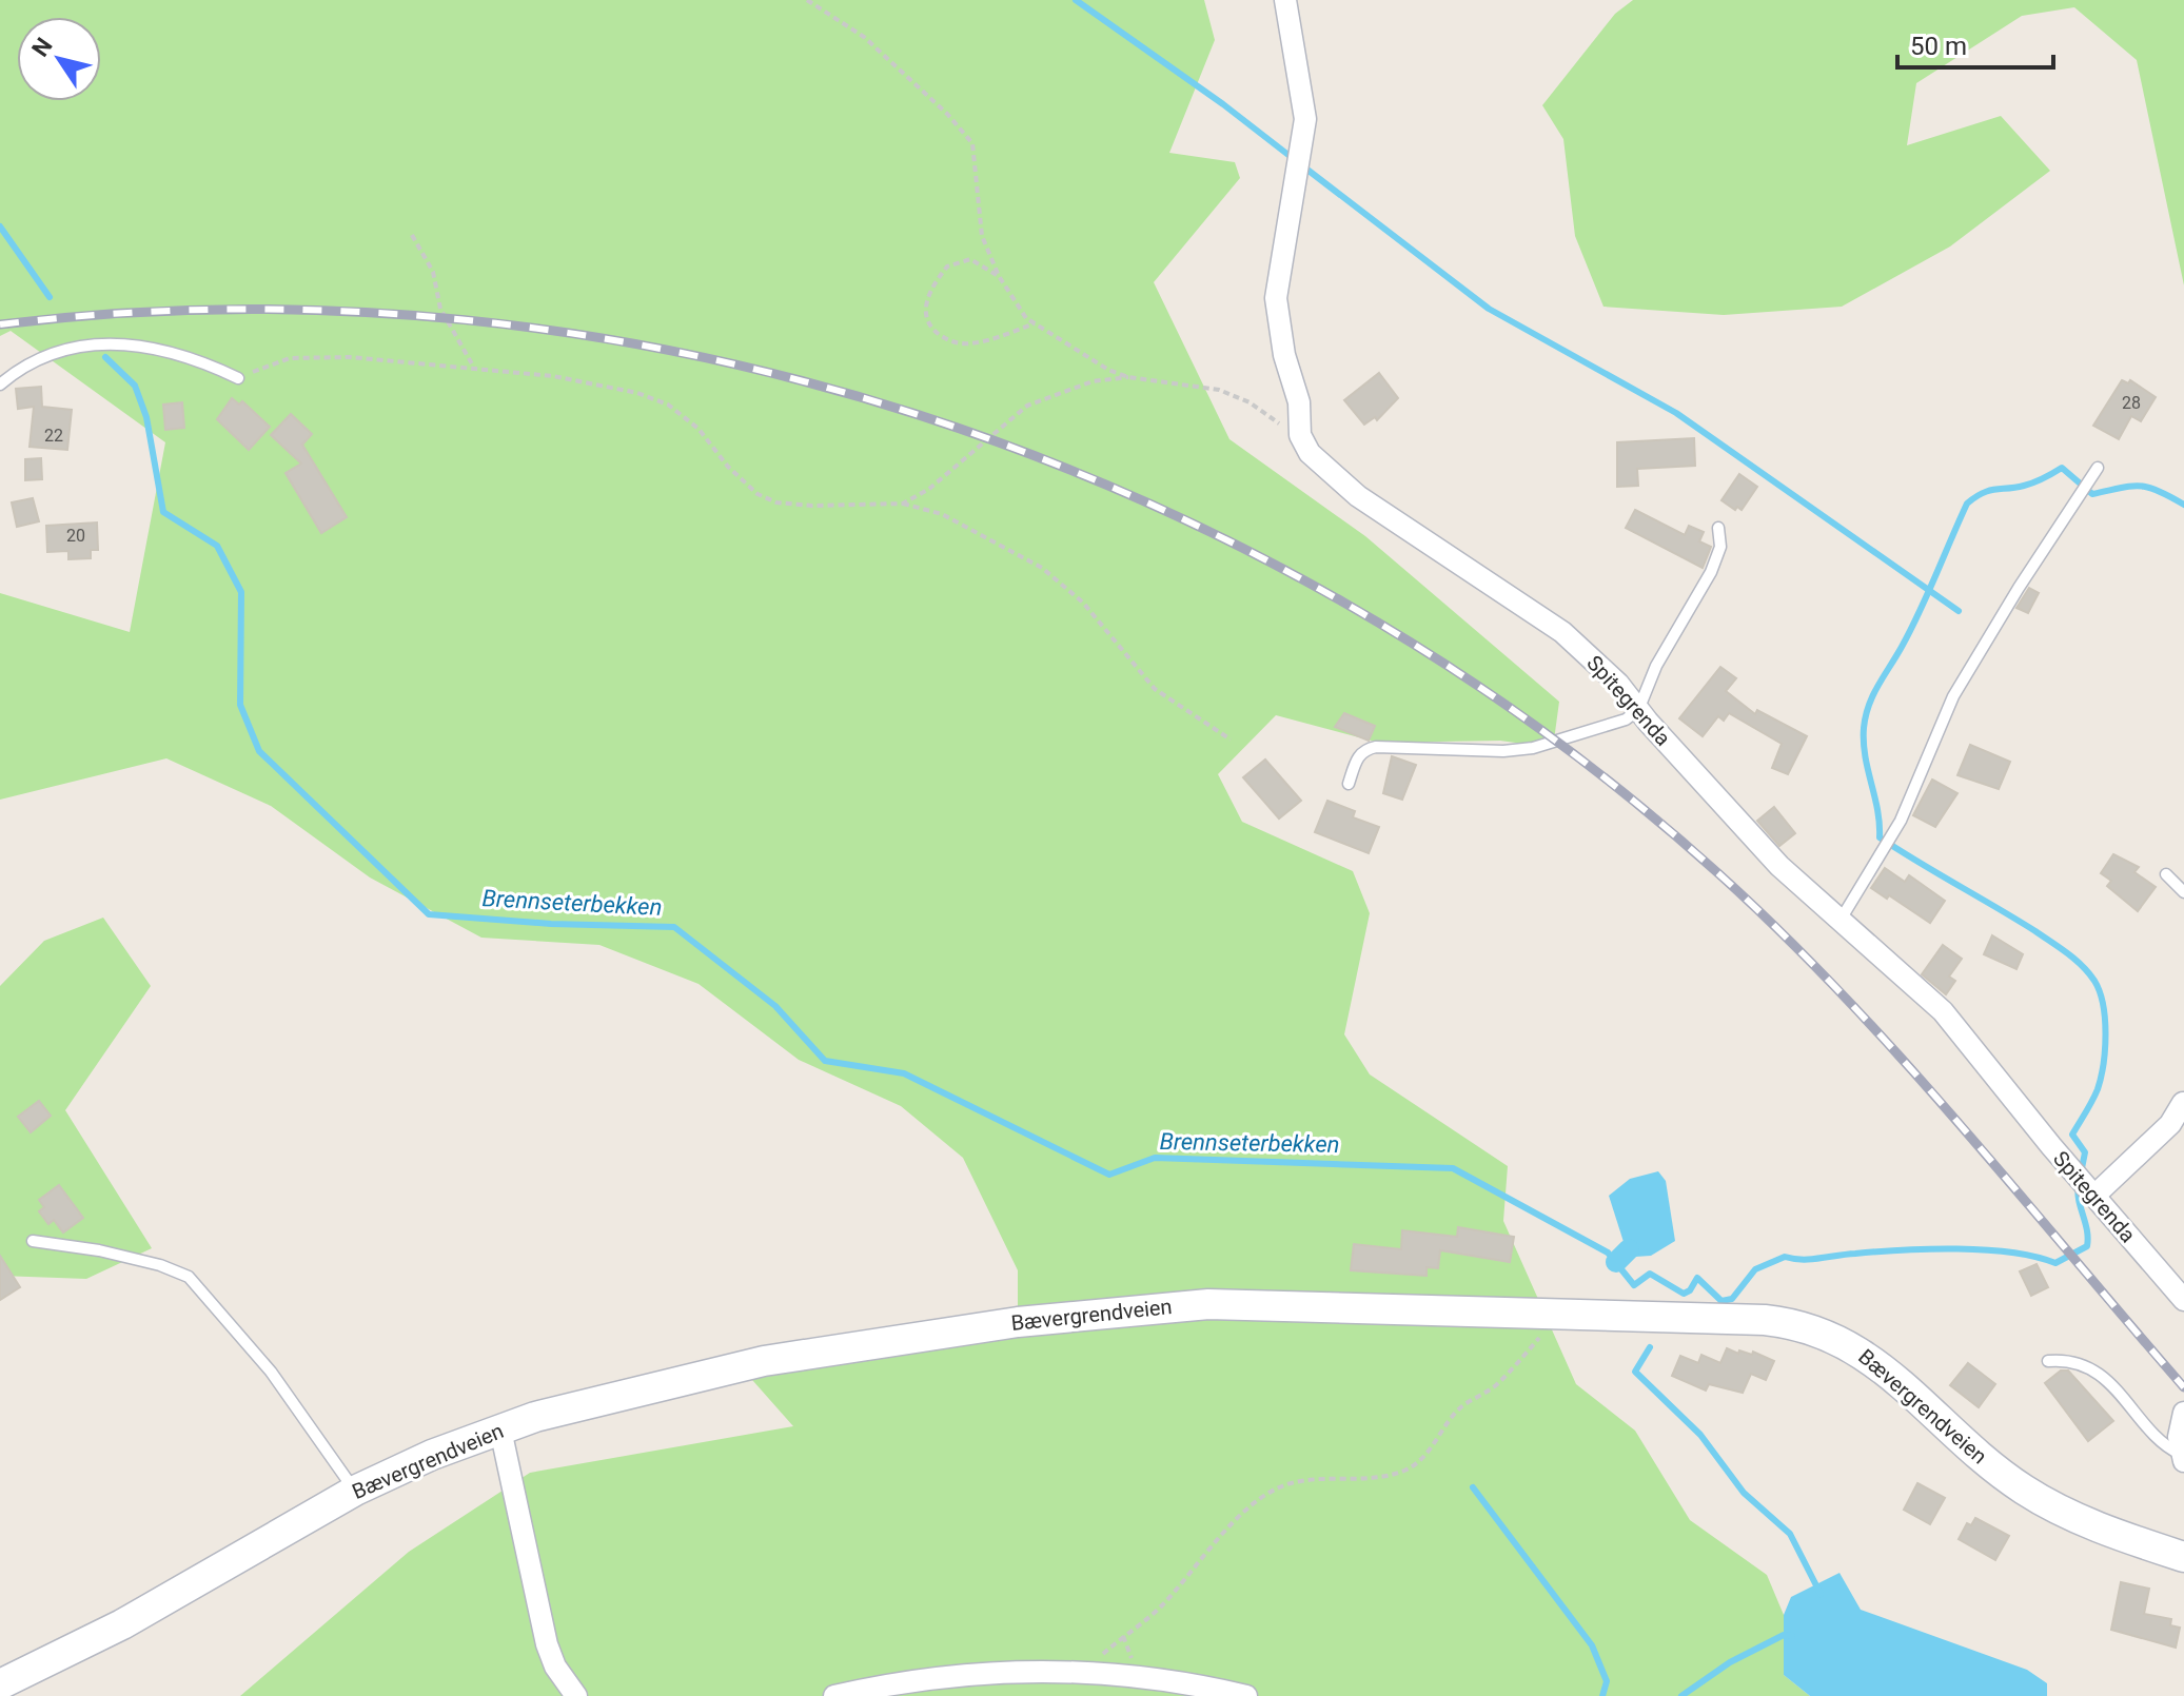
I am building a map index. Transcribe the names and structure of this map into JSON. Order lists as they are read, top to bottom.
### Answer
{
  "streets": {
    "main road": ["Bævergrendveien"],
    "street": ["Spitegrenda"]
  },
  "water": ["Brennseterbekken"],
  "house_numbers": ["28", "22", "20"],
  "scale_bar": "50 m",
  "north": "top left"
}
